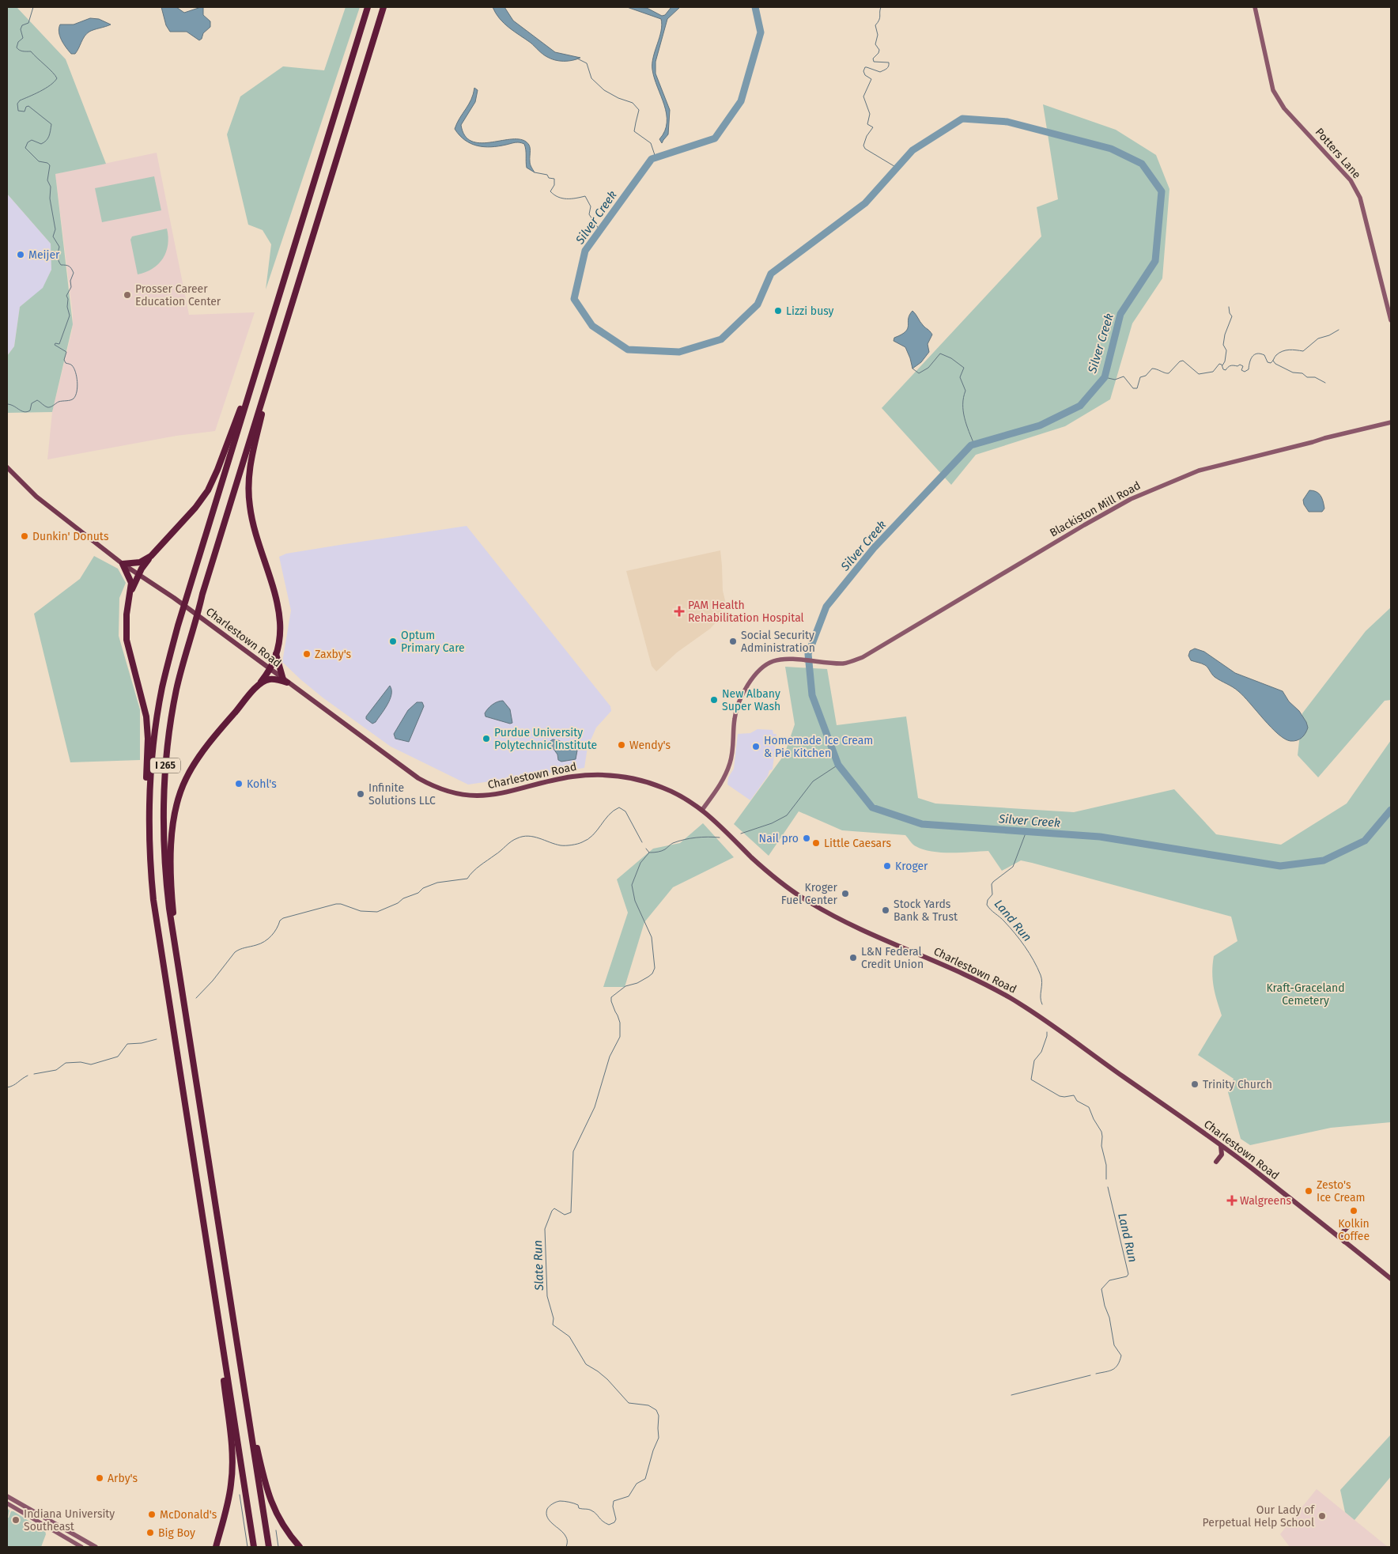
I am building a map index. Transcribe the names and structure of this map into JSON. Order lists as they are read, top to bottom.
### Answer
{
  "streets": {
    "highway": ["I 265"],
    "main road": ["Potters Lane", "Blackiston Mill Road", "Charlestown Road"]
  },
  "crossings": [
    ["Blackiston Mill Road", "Charlestown Road"]
  ],
  "water": ["Silver Creek", "Land Run", "Slate Run"],
  "parks": ["Kraft-Graceland Cemetery"],
  "places": {
    "other": [
      "Meijer",
      "Prosser Career Education Center",
      "Lizzi busy",
      "Dunkin' Donuts",
      "Optum Primary Care",
      "Social Security Administration",
      "Zaxby's",
      "New Albany Super Wash",
      "Purdue University Polytechnic Institute",
      "Wendy's",
      "Homemade Ice Cream & Pie Kitchen",
      "Kohl's",
      "Infinite Solutions LLC",
      "Nail pro",
      "Little Caesars",
      "Kroger",
      "Kroger Fuel Center",
      "Stock Yards Bank & Trust",
      "L&N Federal Credit Union",
      "Trinity Church",
      "Zesto's Ice Cream",
      "Kolkin Coffee",
      "Arby's",
      "McDonald's",
      "Our Lady of Perpetual Help School",
      "Indiana University Southeast",
      "Big Boy"
    ],
    "health": ["PAM Health Rehabilitation Hospital", "Walgreens"]
  }
}
